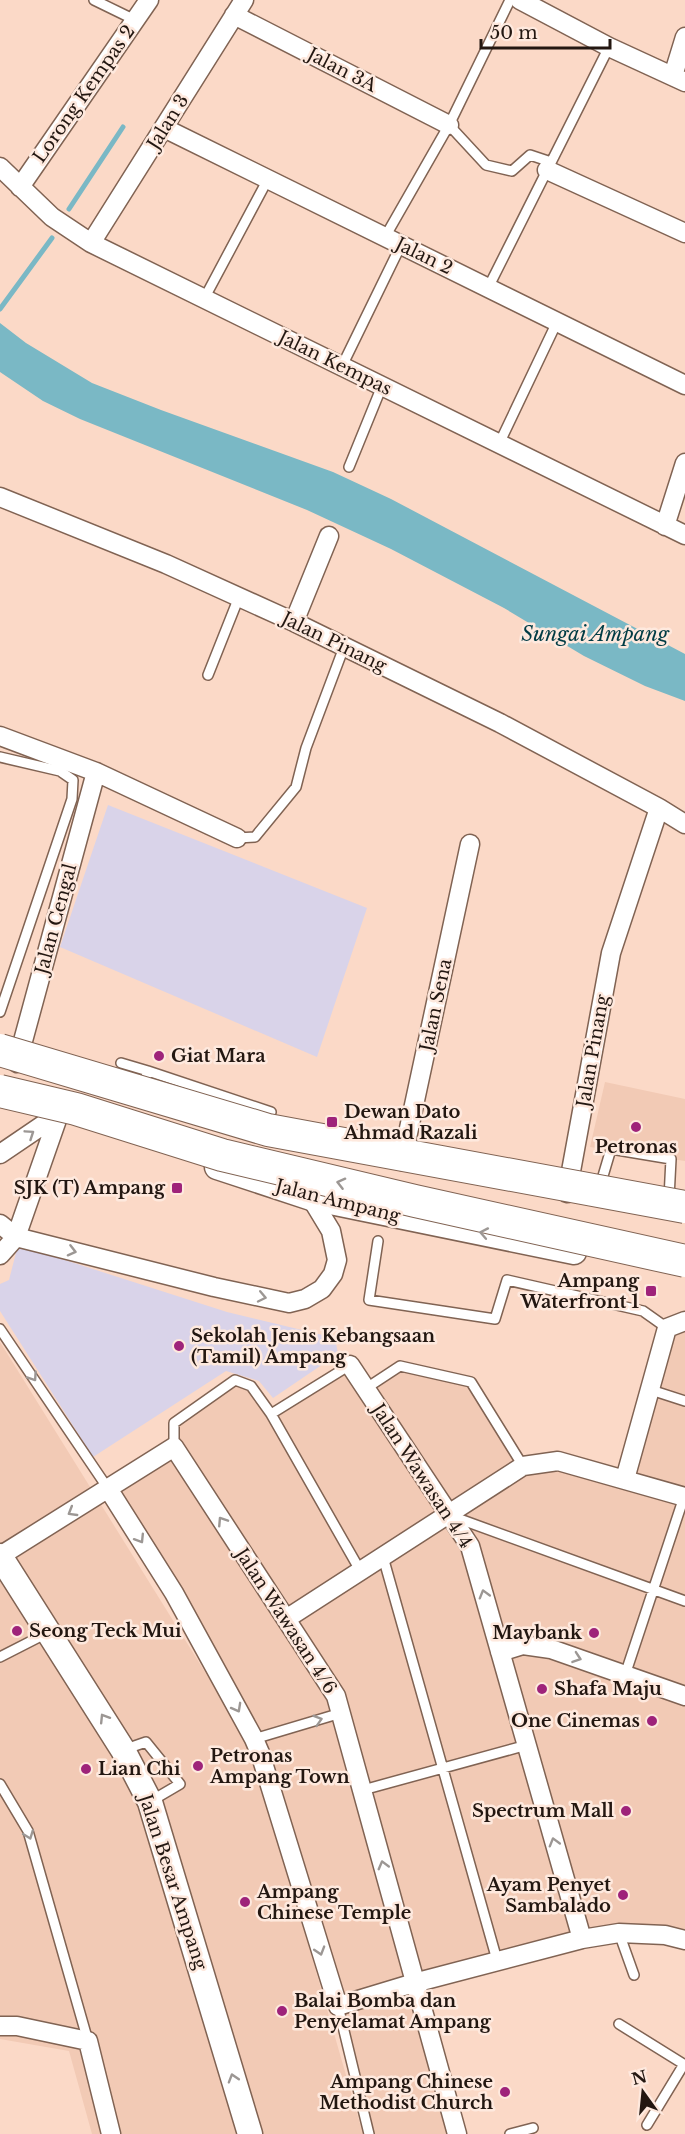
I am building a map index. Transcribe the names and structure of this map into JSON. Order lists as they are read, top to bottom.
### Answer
{
  "streets": {
    "main road": ["Jalan Ampang", "Jalan Besar Ampang"],
    "street": [
      "Jalan 3A",
      "Lorong Kempas 2",
      "Jalan 3",
      "Jalan 2",
      "Jalan Kempas",
      "Jalan Pinang",
      "Jalan Cengal",
      "Jalan Sena",
      "Jalan Wawasan 4/4",
      "Jalan Wawasan 4/6"
    ]
  },
  "crossings": [
    ["Jalan 3A", "Jalan 3"],
    ["Lorong Kempas 2", "Jalan Kempas"],
    ["Jalan 3", "Jalan 2"],
    ["Jalan 3", "Jalan Kempas"]
  ],
  "one_way": ["Jalan Wawasan 4/4", "Jalan Besar Ampang"],
  "water": ["Sungai Ampang"],
  "places": {
    "other": [
      "Giat Mara",
      "Petronas",
      "Sekolah Jenis Kebangsaan (Tamil) Ampang",
      "Seong Teck Mui",
      "Maybank",
      "Shafa Maju",
      "One Cinemas",
      "Petronas Ampang Town",
      "Lian Chi",
      "Spectrum Mall",
      "Ayam Penyet Sambalado",
      "Ampang Chinese Temple",
      "Balai Bomba dan Penyelamat Ampang",
      "Ampang Chinese Methodist Church"
    ],
    "transit": ["Dewan Dato Ahmad Razali", "SJK (T) Ampang", "Ampang Waterfront 1"]
  },
  "scale_bar": "50 m",
  "north": "top"
}
